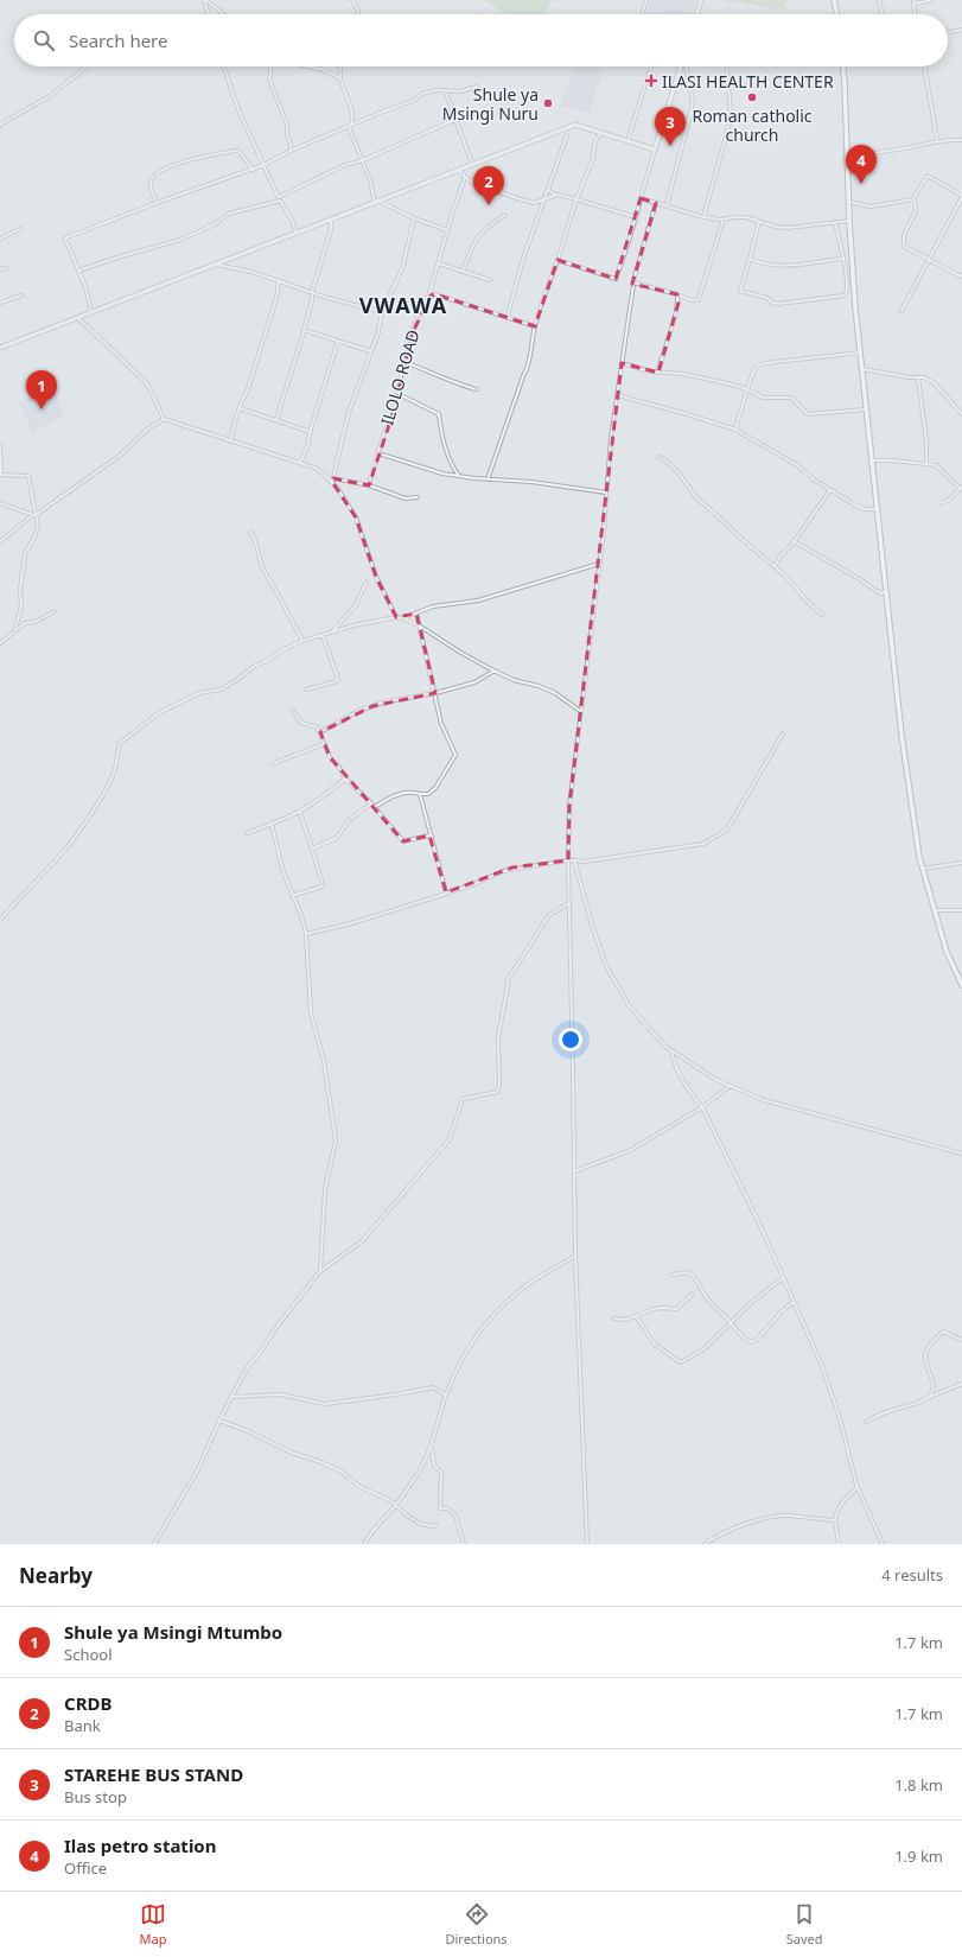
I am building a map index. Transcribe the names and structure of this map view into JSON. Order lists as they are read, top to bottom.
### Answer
{
  "streets": {
    "street": ["ILOLO ROAD"]
  },
  "districts": ["VWAWA"],
  "places": {
    "health": ["ILASI HEALTH CENTER"],
    "other": ["Roman catholic church", "Shule ya Msingi Nuru"]
  },
  "page": {
    "search": "Search here",
    "pins": [
      "3",
      "4",
      "2",
      "1"
    ],
    "heading": ["Nearby", "4 results"],
    "list": [
      {
        "mark": "1",
        "name": "Shule ya Msingi Mtumbo",
        "note": "School",
        "value": "1.7 km"
      },
      {
        "mark": "2",
        "name": "CRDB",
        "note": "Bank",
        "value": "1.7 km"
      },
      {
        "mark": "3",
        "name": "STAREHE BUS STAND",
        "note": "Bus stop",
        "value": "1.8 km"
      },
      {
        "mark": "4",
        "name": "Ilas petro station",
        "note": "Office",
        "value": "1.9 km"
      }
    ],
    "nav": ["Map", "Directions", "Saved"]
  }
}
